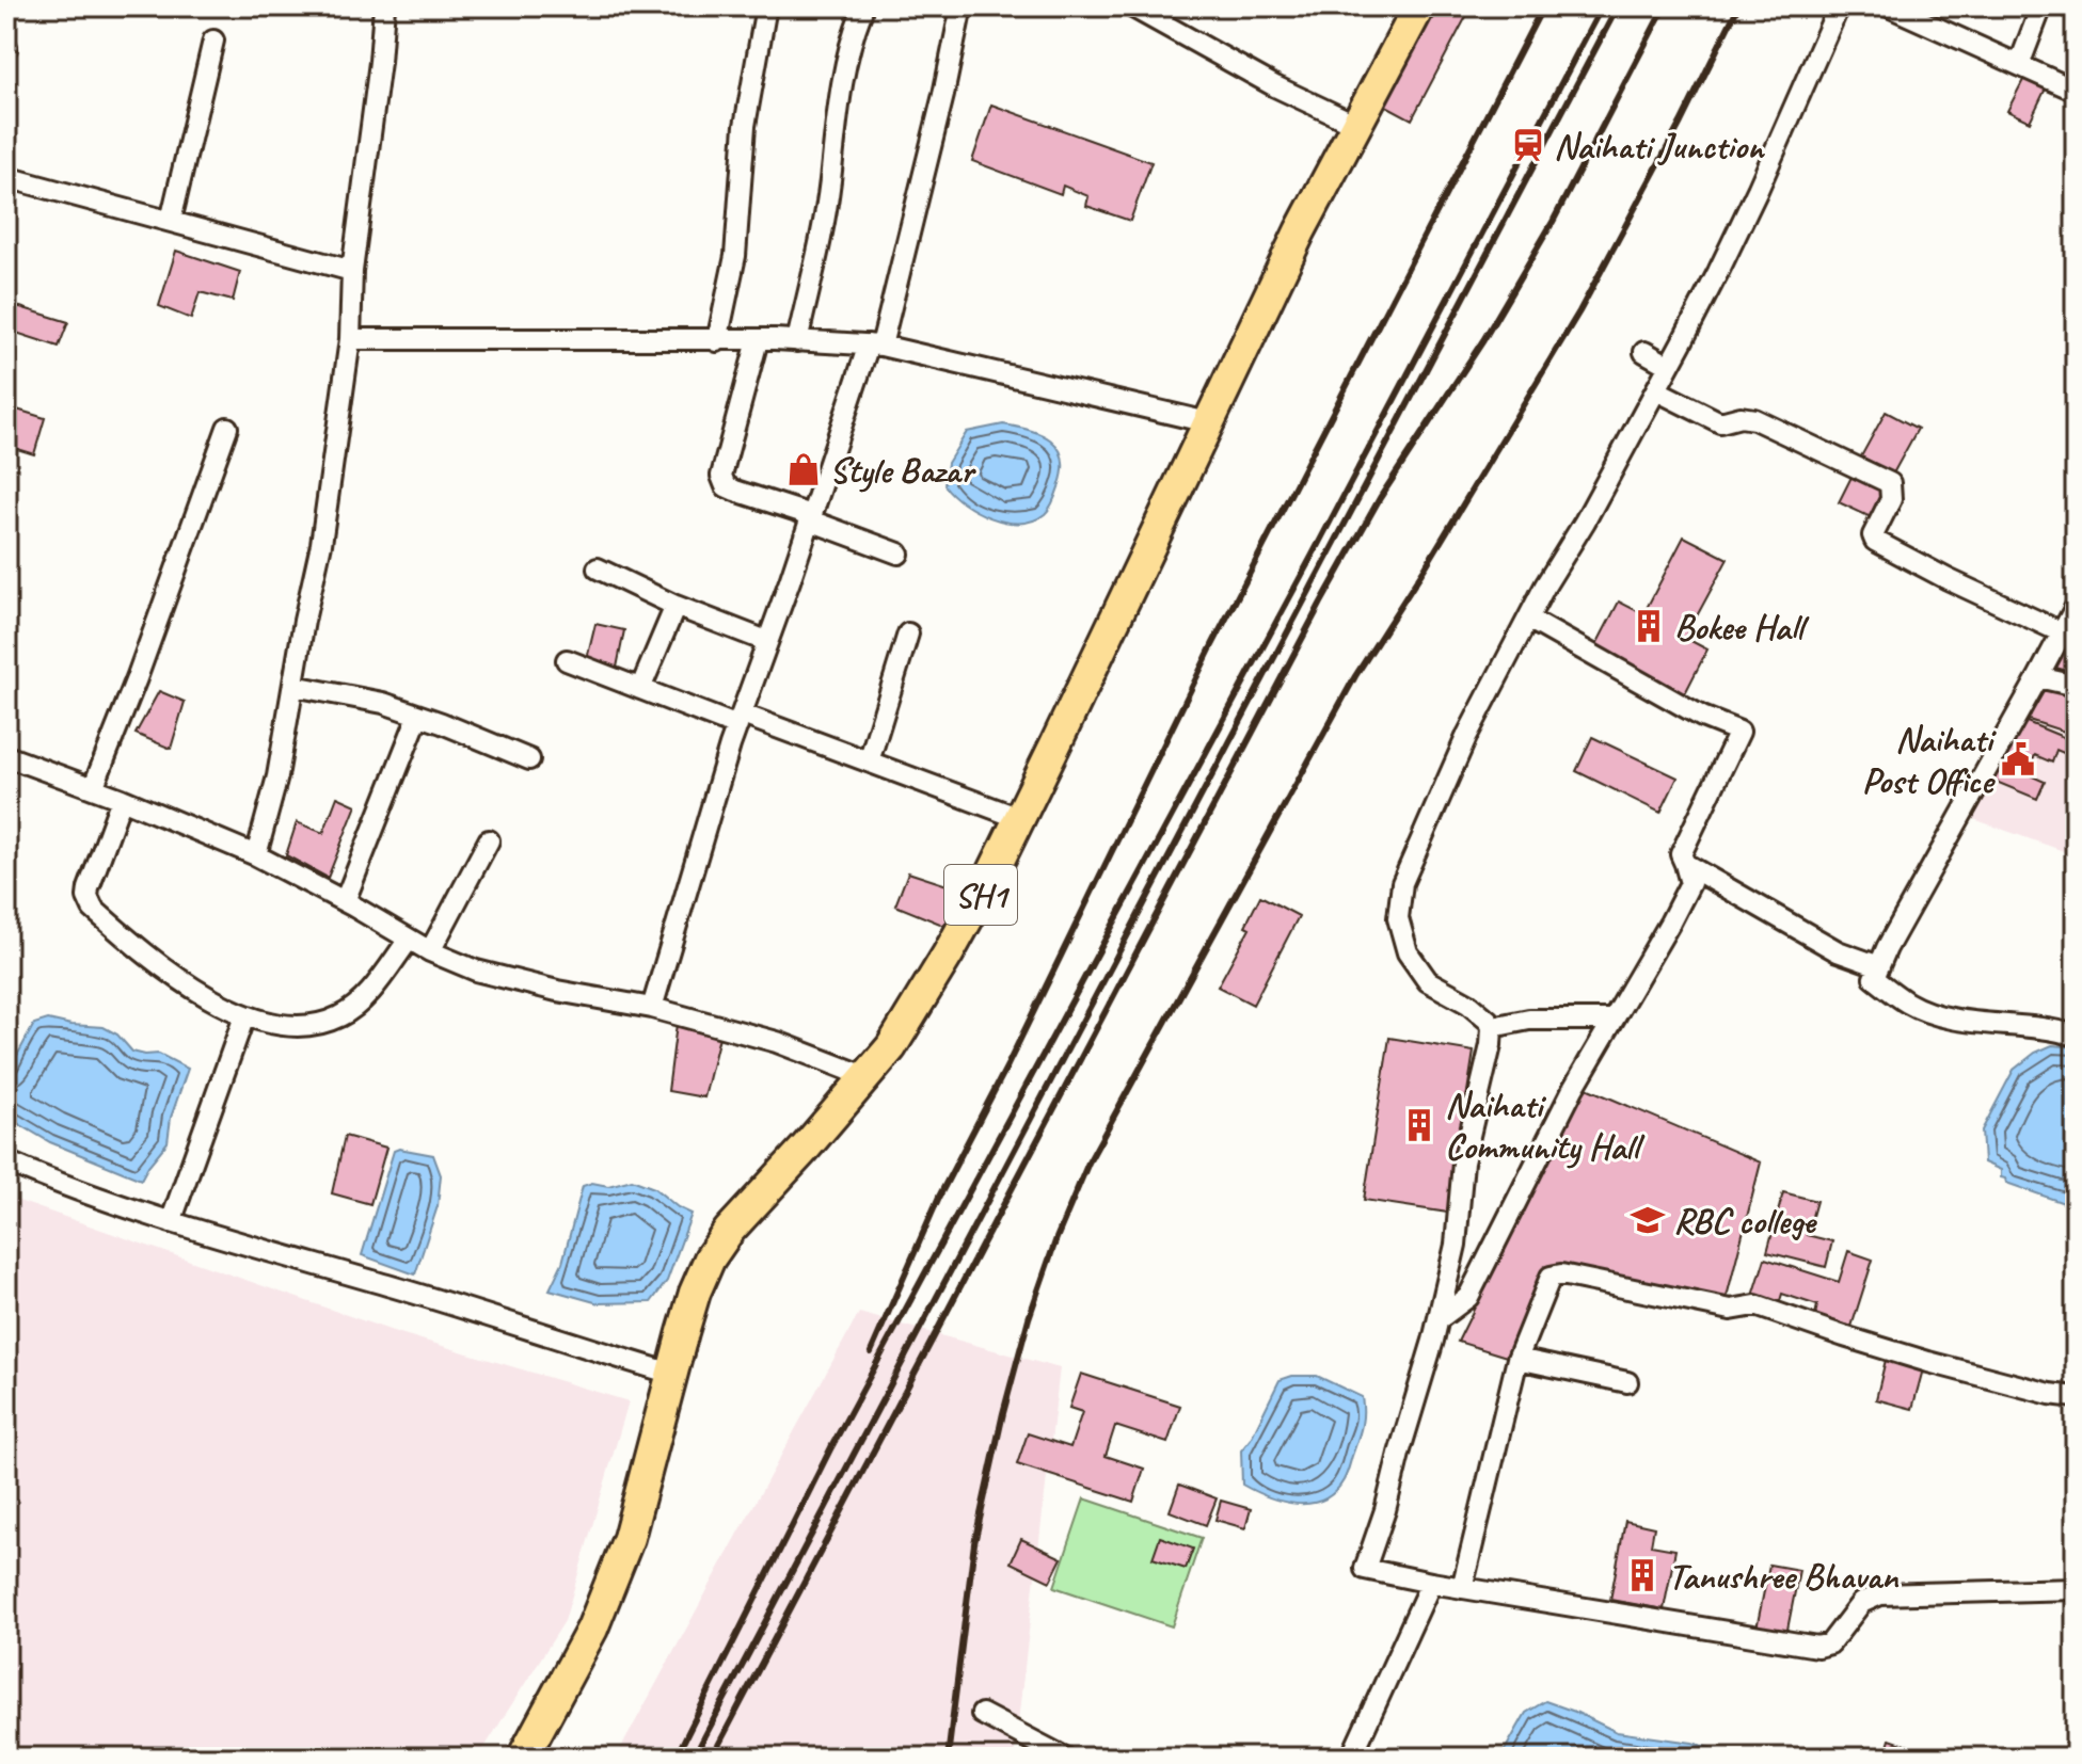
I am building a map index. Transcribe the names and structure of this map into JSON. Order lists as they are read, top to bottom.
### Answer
{
  "streets": {
    "main road": ["SH1"]
  },
  "places": {
    "station": ["Naihati Junction"],
    "shop": ["Style Bazar"],
    "building": ["Bokee Hall", "Naihati Community Hall", "Tanushree Bhavan"],
    "public building": ["Naihati Post Office"],
    "school or university": ["RBC college"]
  }
}
